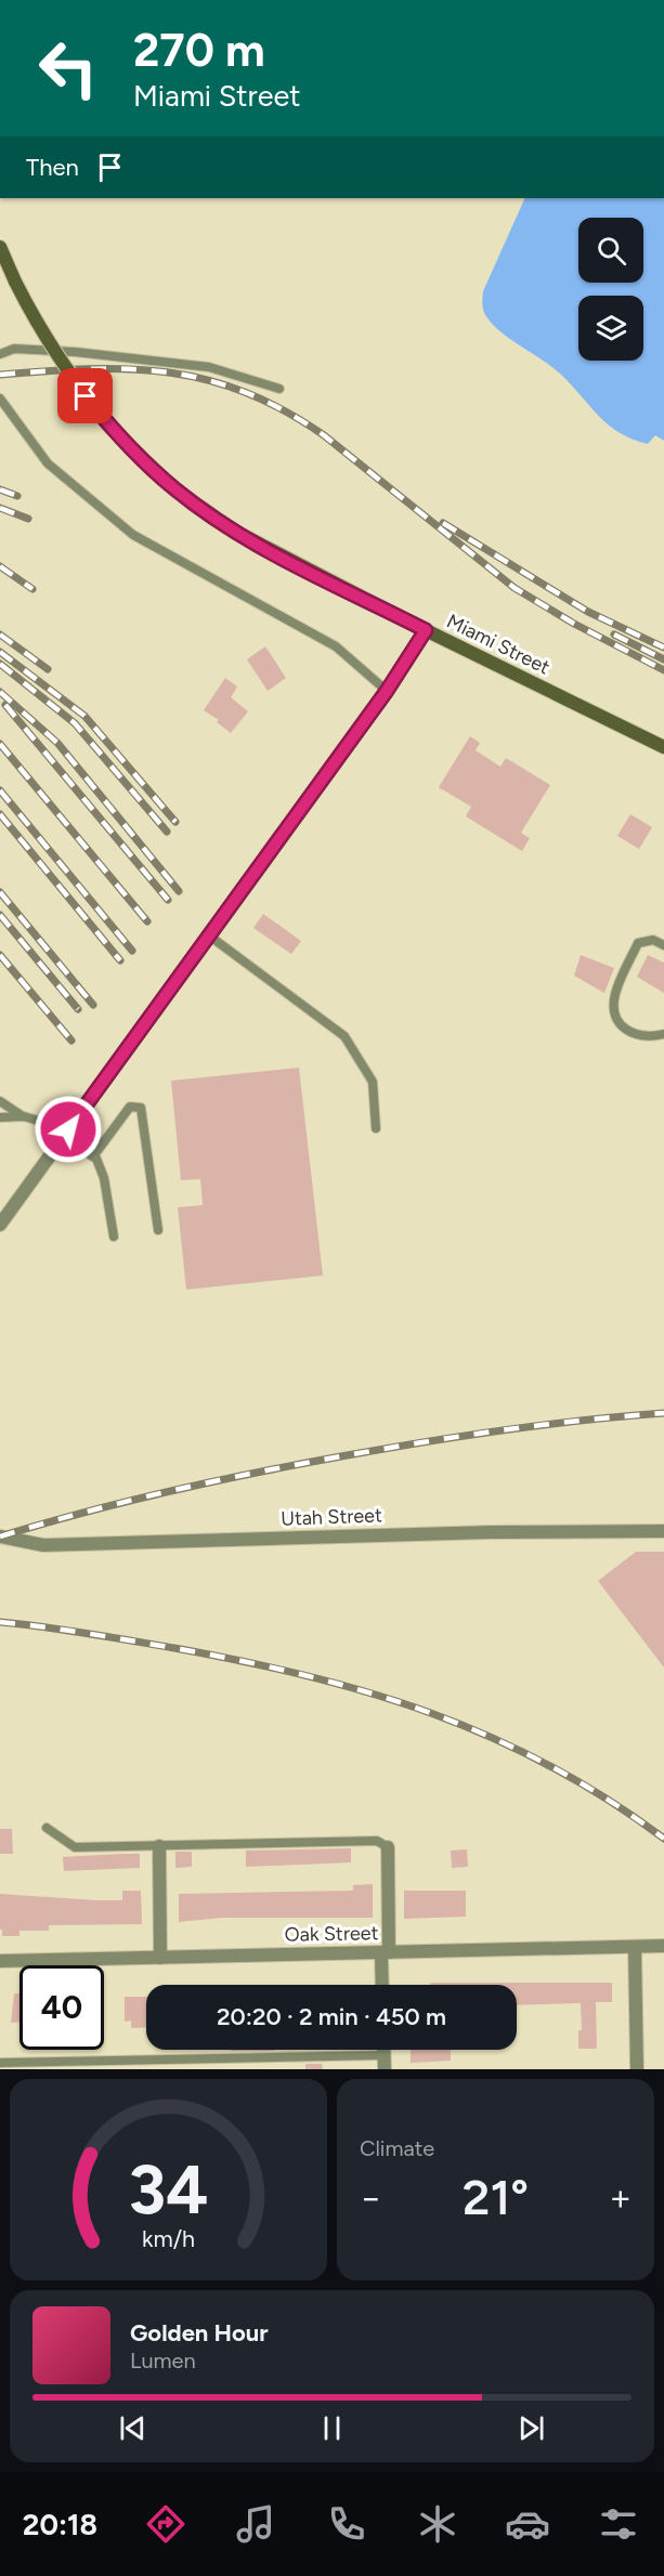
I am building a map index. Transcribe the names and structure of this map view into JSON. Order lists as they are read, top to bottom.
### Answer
{
  "streets": {
    "main road": ["Miami Street"],
    "street": ["Utah Street", "Oak Street"]
  },
  "page": {
    "turn": ["270 m", "Miami Street"],
    "then": "Then",
    "limit": "40",
    "trip": "20:20 · 2 min · 450 m",
    "tile": "Climate",
    "heat": ["−", "21°", "+"],
    "song": ["Golden Hour", "Lumen"],
    "tabs": "20:18",
    "gauge": ["34", "km/h"]
  }
}
